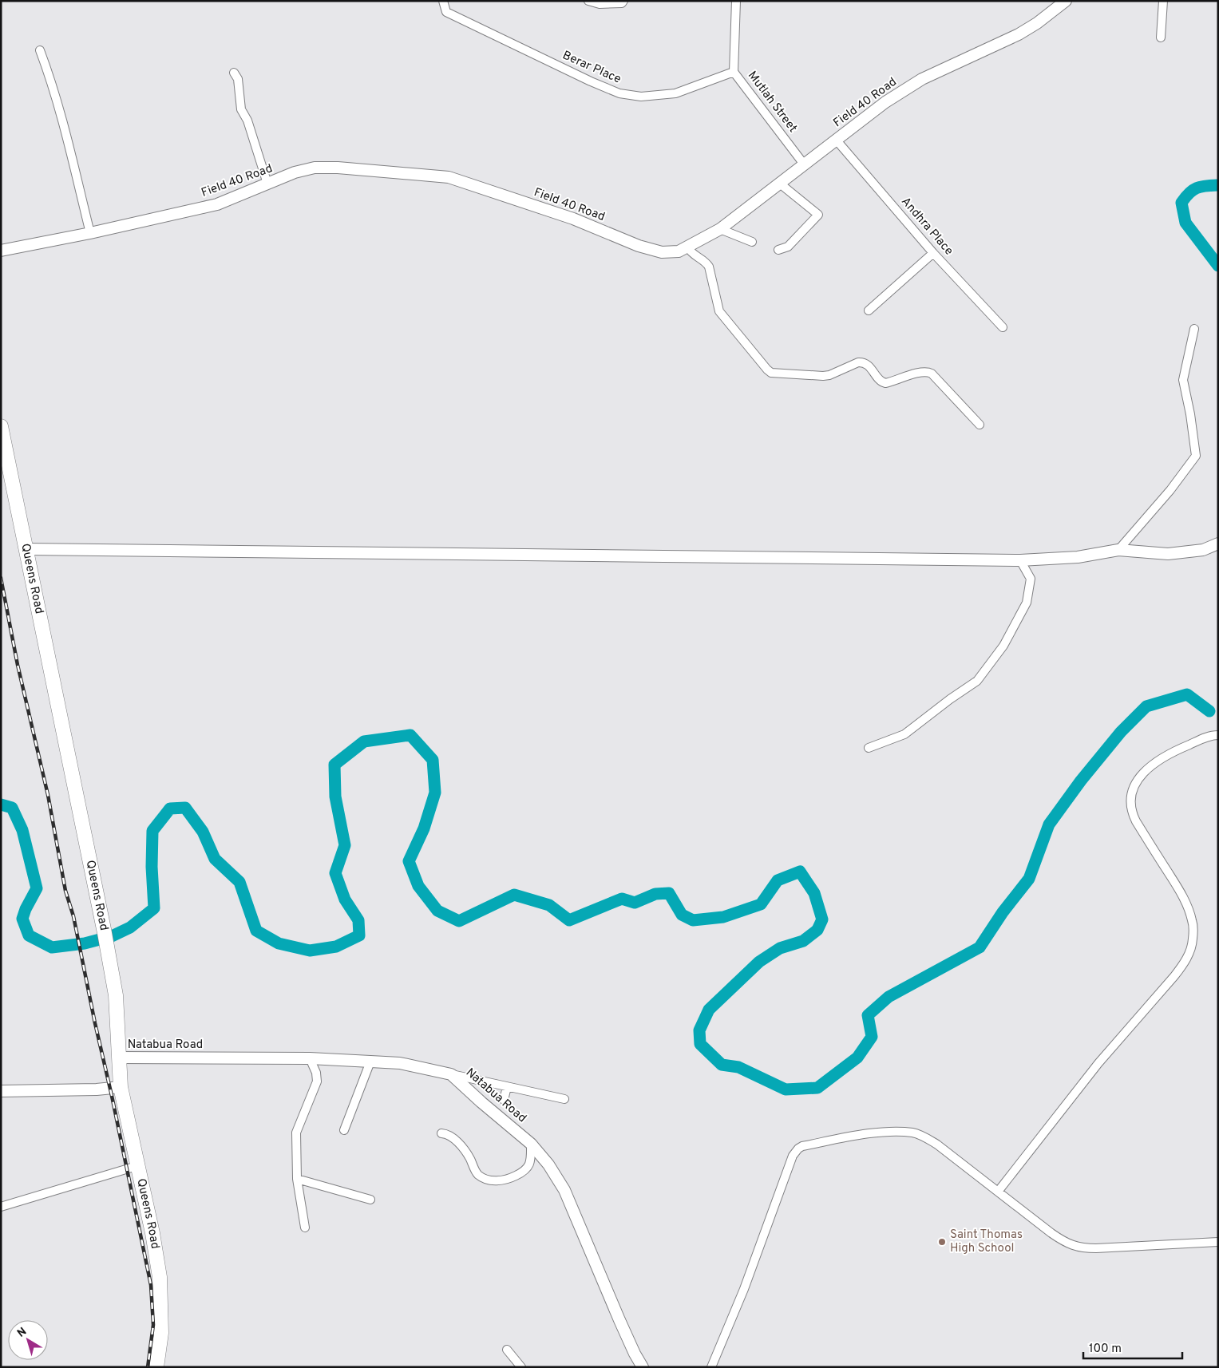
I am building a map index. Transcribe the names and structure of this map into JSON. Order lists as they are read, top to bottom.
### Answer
{
  "streets": {
    "highway": ["Queens Road"],
    "street": [
      "Berar Place",
      "Mutlah Street",
      "Field 40 Road",
      "Andhra Place",
      "Natabua Road"
    ]
  },
  "crossings": [
    ["Berar Place", "Mutlah Street"],
    ["Mutlah Street", "Field 40 Road"],
    ["Field 40 Road", "Andhra Place"],
    ["Queens Road", "Natabua Road"]
  ],
  "places": ["Saint Thomas High School"],
  "scale_bar": "100 m",
  "north": "top left"
}
